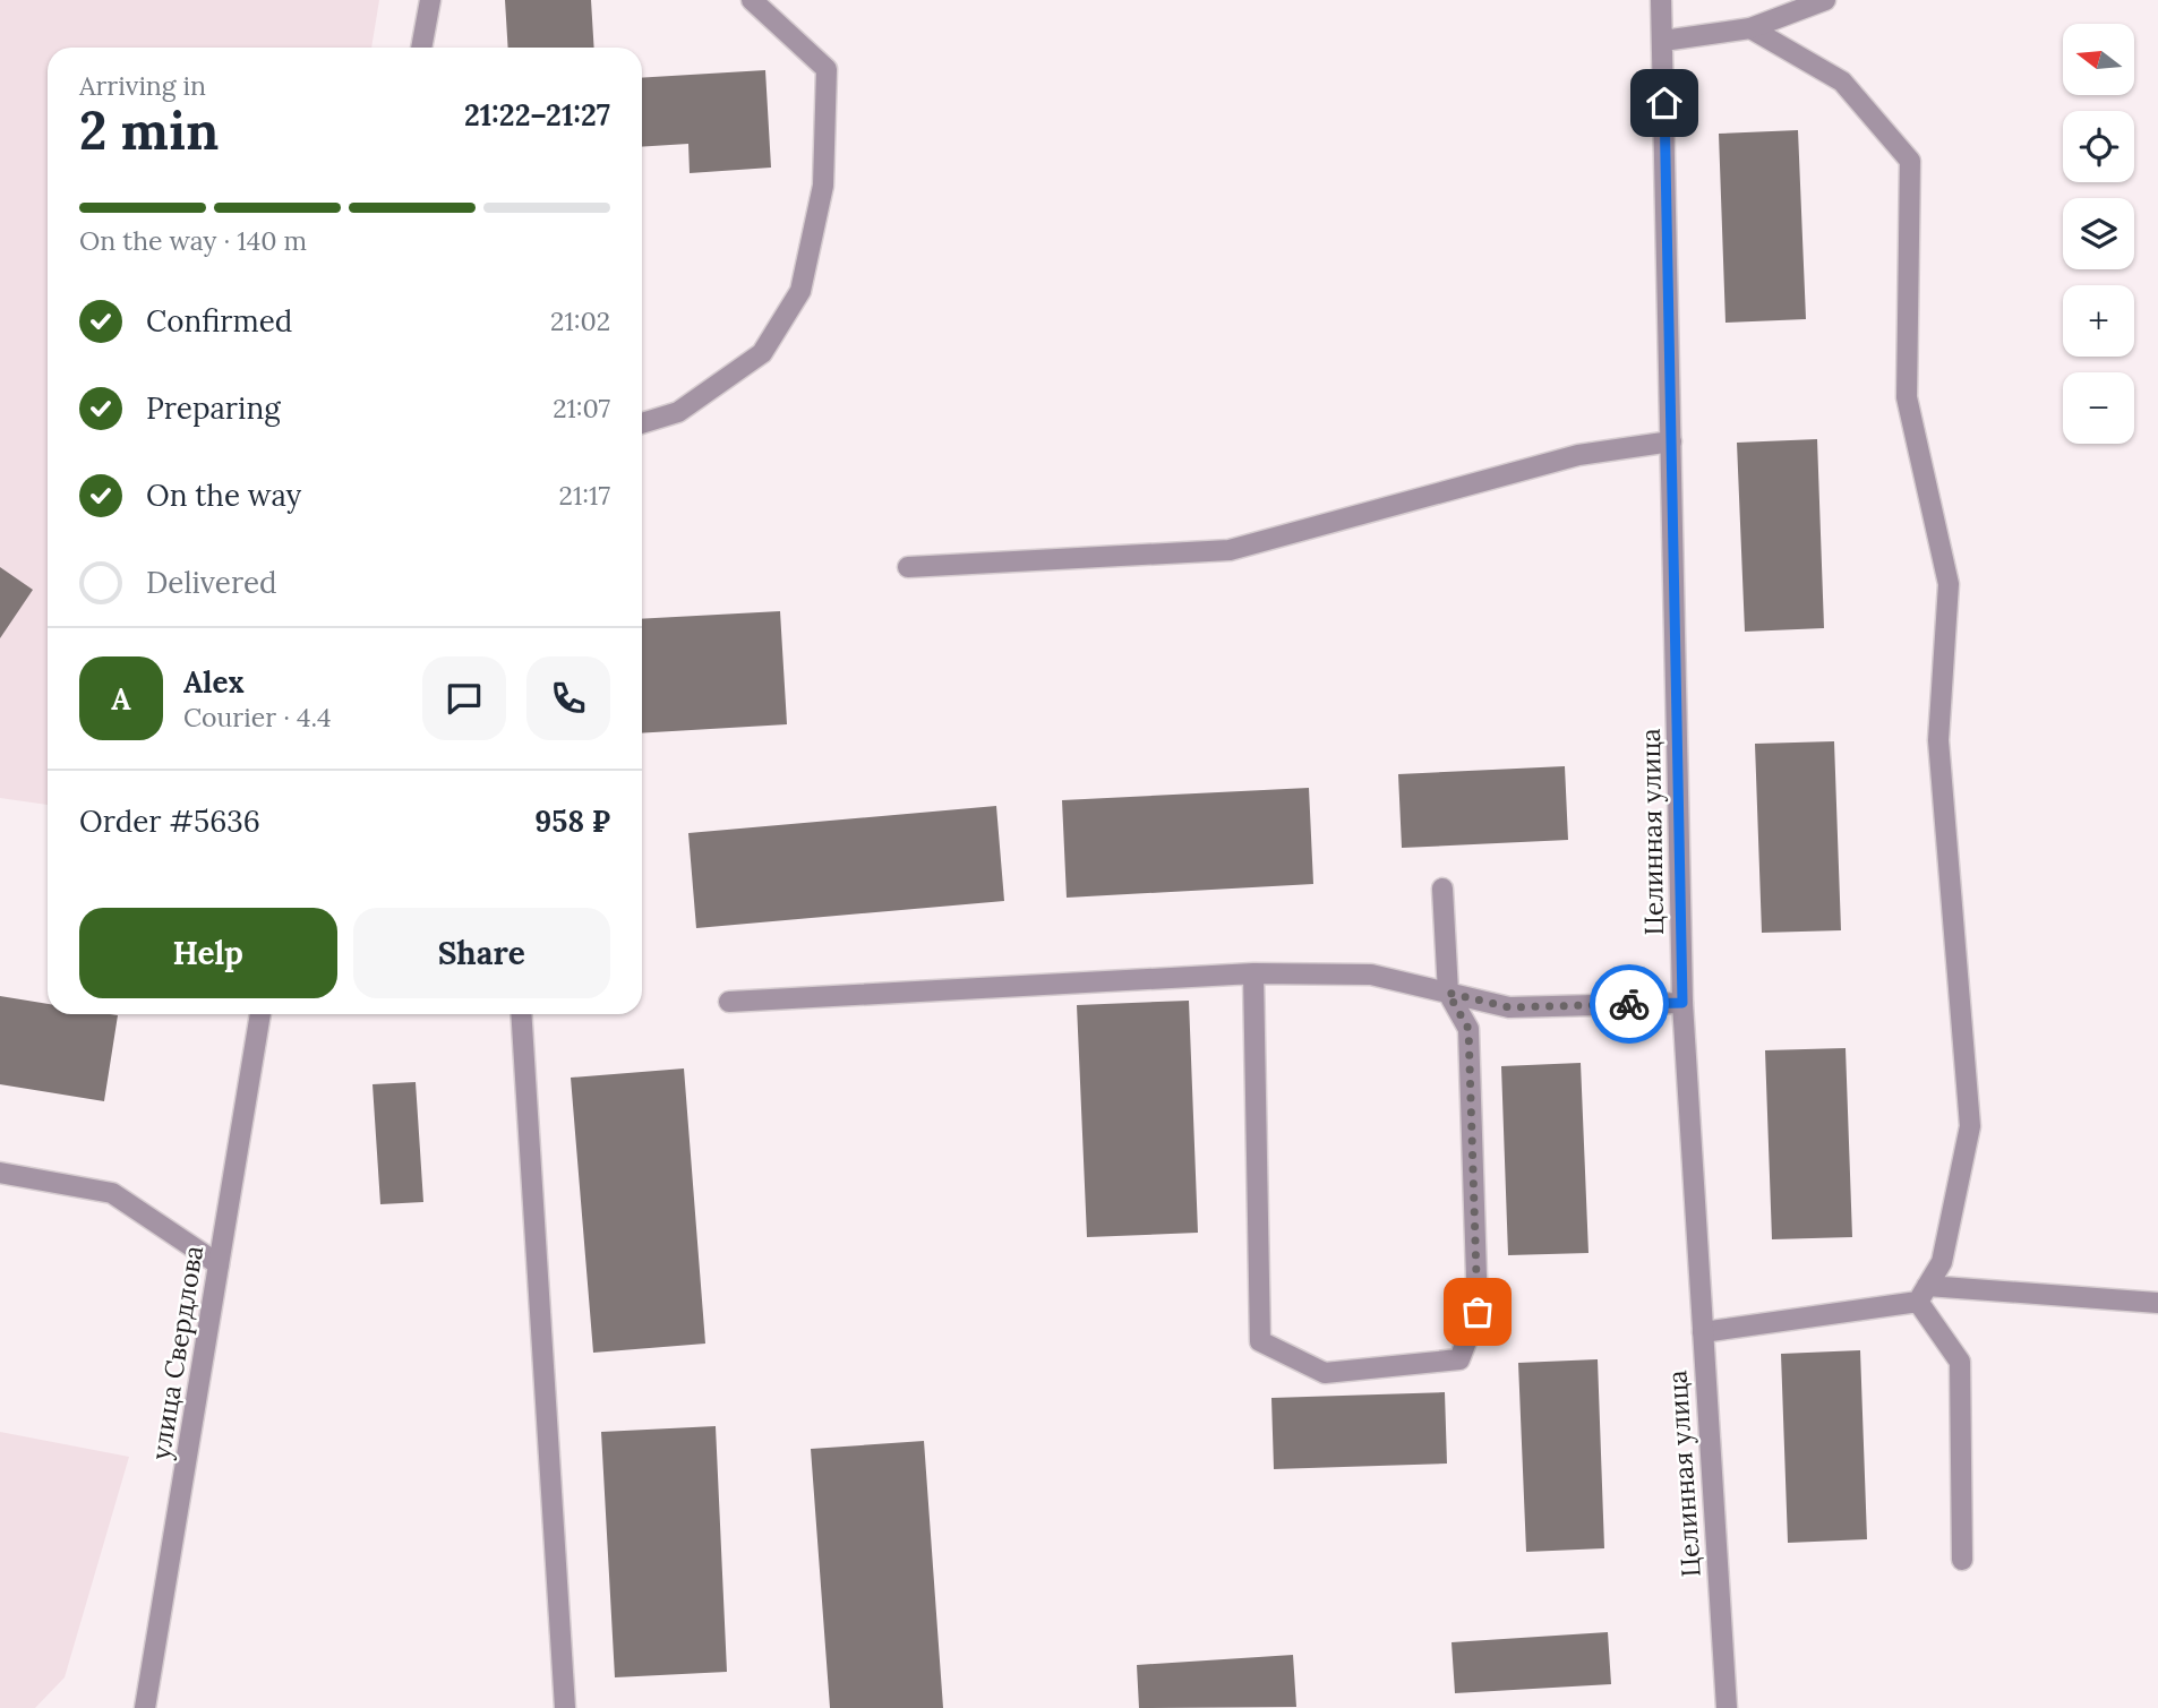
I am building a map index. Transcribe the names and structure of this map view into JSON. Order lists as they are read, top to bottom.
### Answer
{
  "streets": {
    "street": ["Целинная улица", "улица Свердлова"]
  },
  "north": "left",
  "page": {
    "map_buttons": ["+", "−"],
    "heading": ["2 min", "Arriving in", "21:22–21:27"],
    "panel": [
      "Alex",
      "Courier · 4.4",
      "Order #5636",
      "958 ₽"
    ],
    "bar": "On the way · 140 m",
    "list": [
      ["Confirmed", "21:02"],
      ["Preparing", "21:07"],
      ["On the way", "21:17"],
      "Delivered"
    ],
    "round": "A",
    "buttons": ["Help", "Share"]
  }
}
